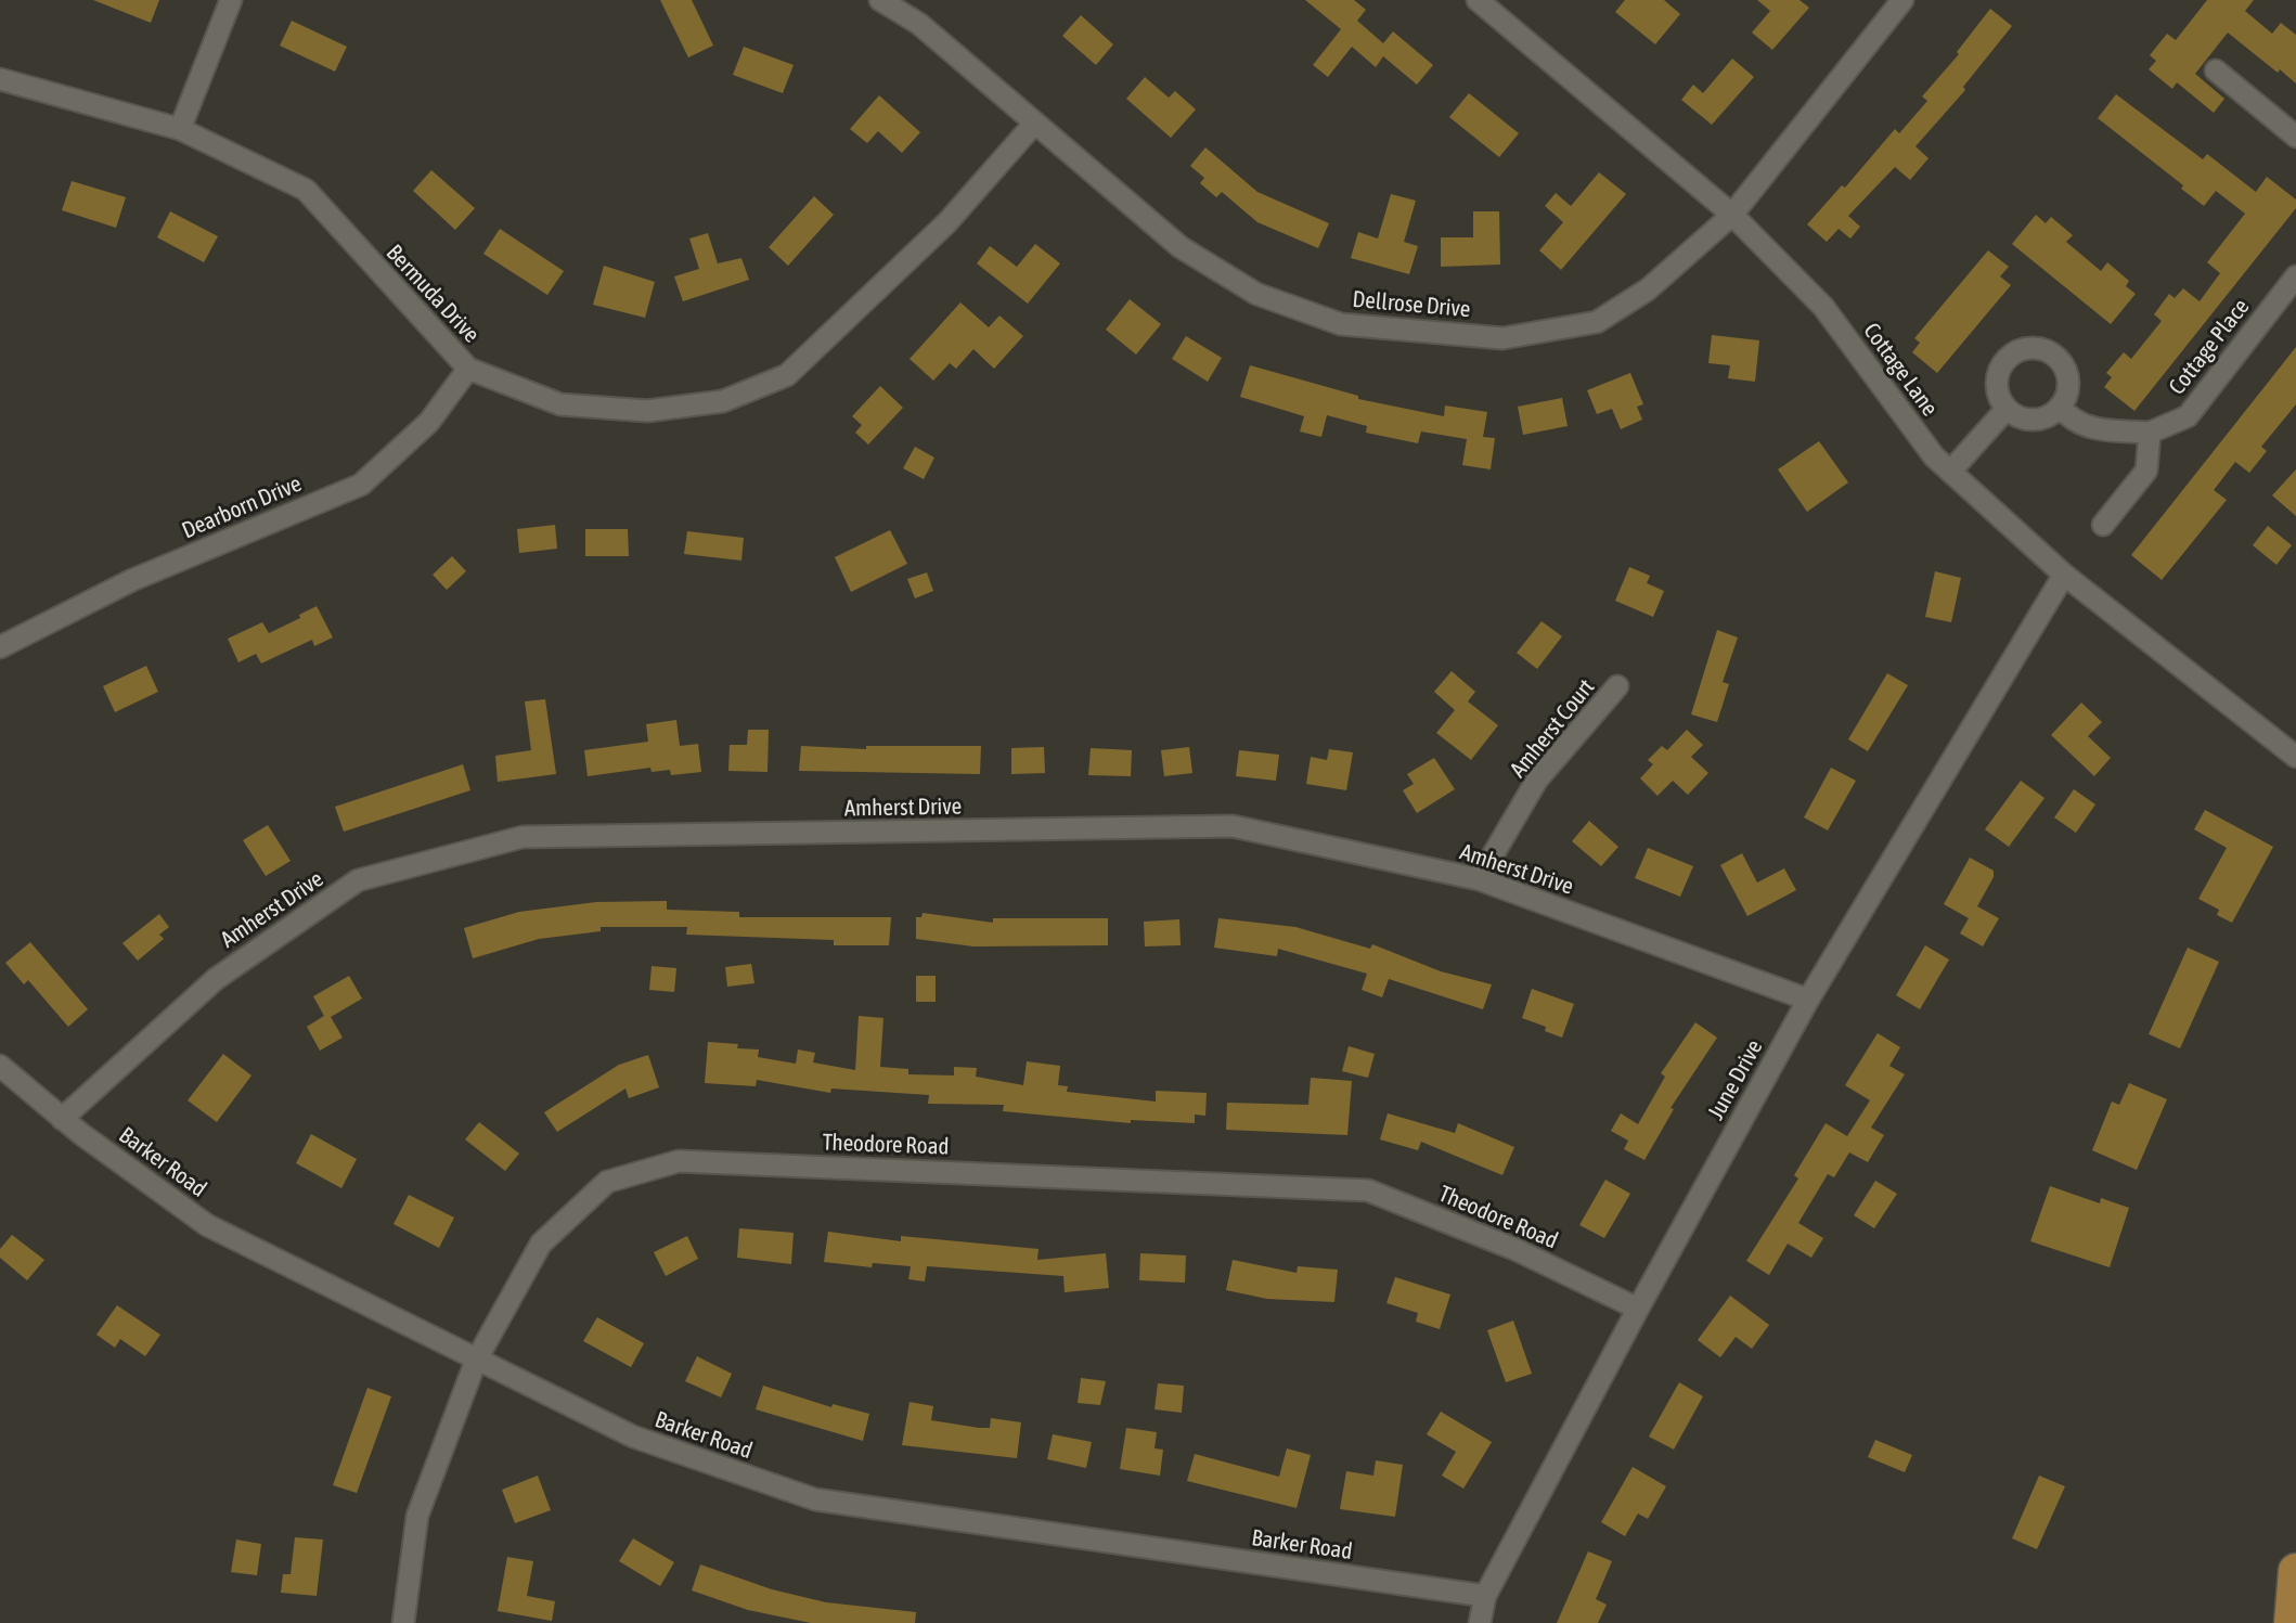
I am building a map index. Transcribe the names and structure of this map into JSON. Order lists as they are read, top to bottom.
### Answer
{
  "streets": {
    "street": [
      "Bermuda Drive",
      "Dellrose Drive",
      "Cottage Place",
      "Cottage Lane",
      "Dearborn Drive",
      "Amherst Court",
      "Amherst Drive",
      "June Drive",
      "Theodore Road",
      "Barker Road"
    ]
  },
  "crossings": [
    ["Bermuda Drive", "Dellrose Drive"],
    ["Bermuda Drive", "Dearborn Drive"],
    ["Dellrose Drive", "Cottage Lane"],
    ["Cottage Lane", "June Drive"],
    ["Amherst Court", "Amherst Drive"],
    ["Amherst Drive", "June Drive"],
    ["Amherst Drive", "Barker Road"],
    ["June Drive", "Theodore Road"],
    ["June Drive", "Barker Road"],
    ["Theodore Road", "Barker Road"]
  ]
}
